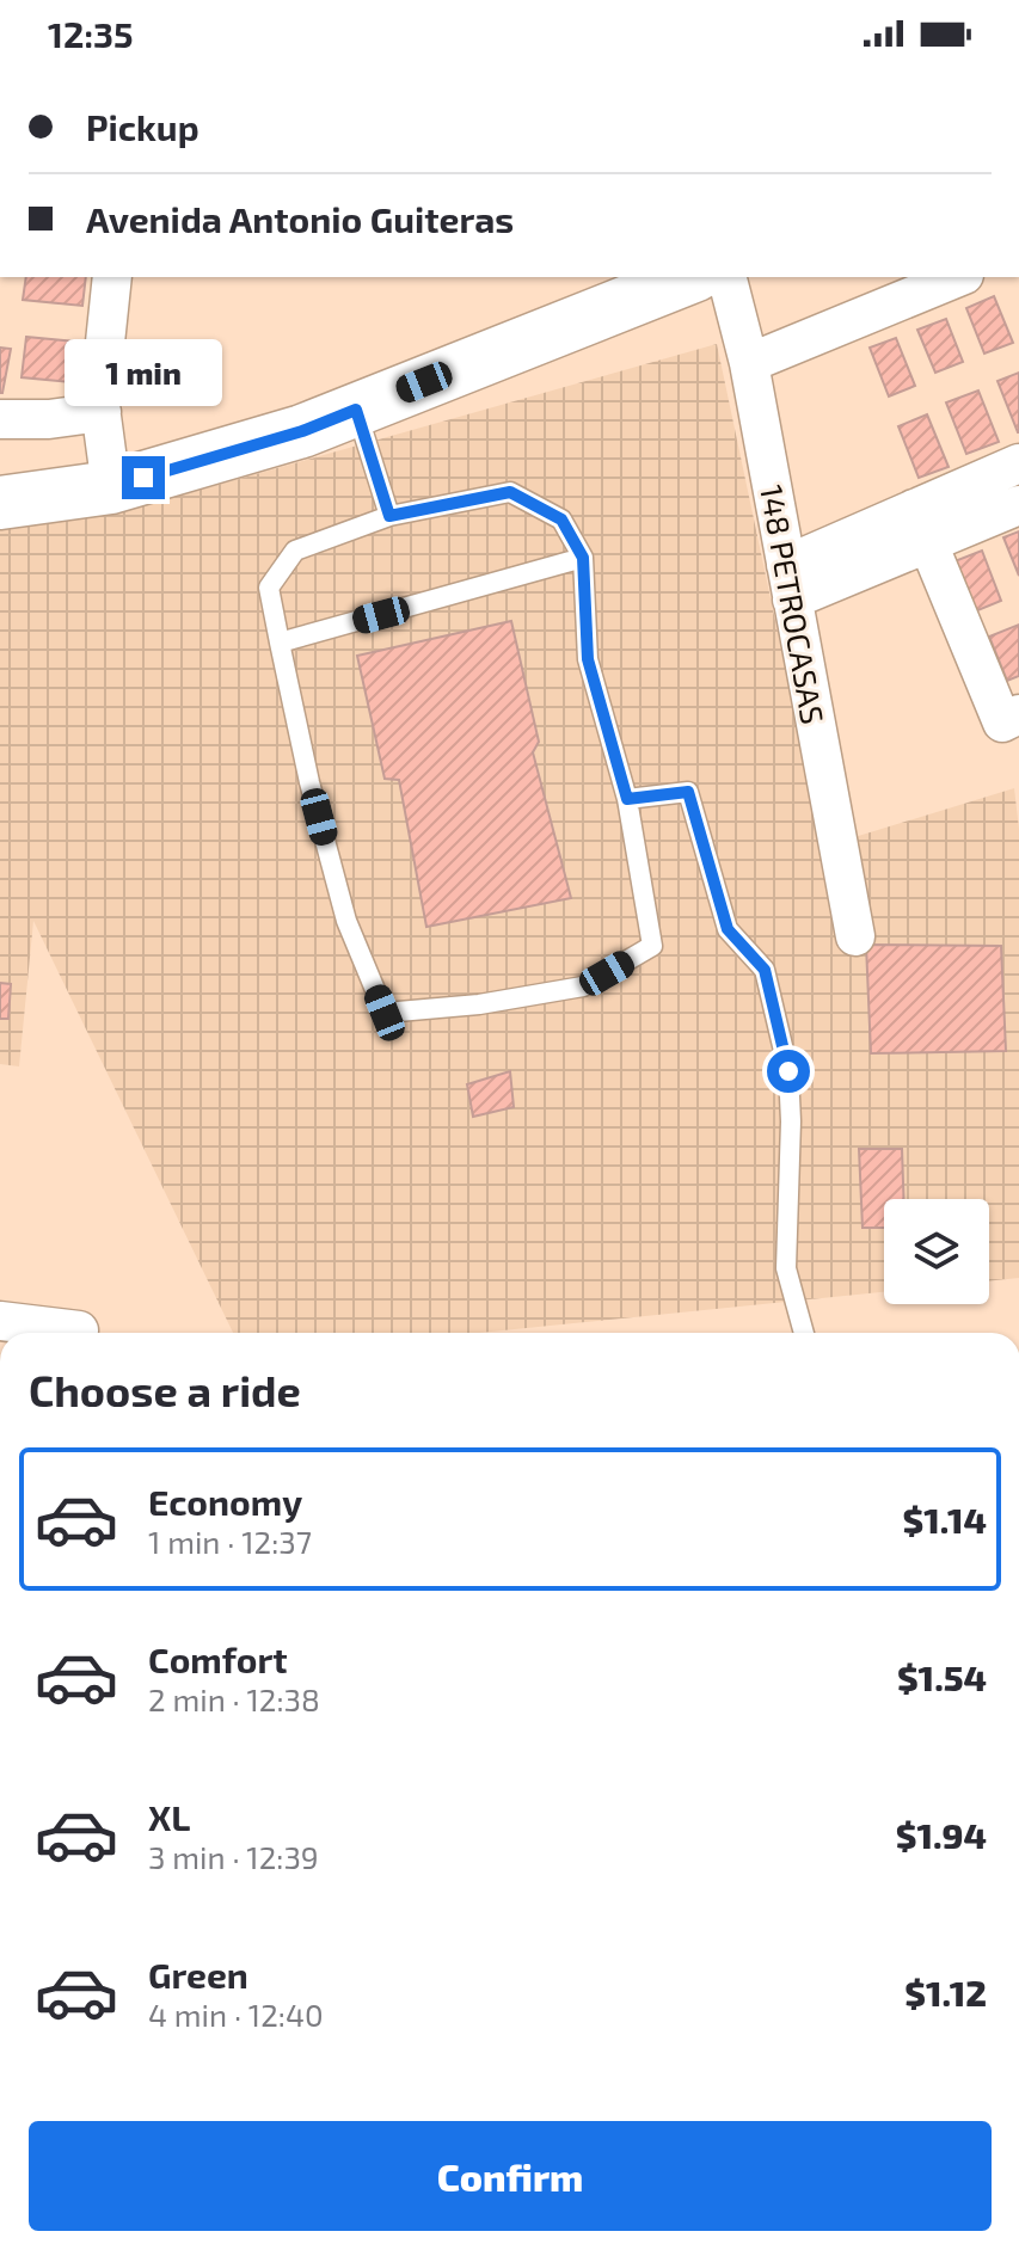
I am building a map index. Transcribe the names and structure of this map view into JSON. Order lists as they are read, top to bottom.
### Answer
{
  "streets": {
    "street": ["148 PETROCASAS"]
  },
  "page": {
    "status": "12:35",
    "banner": ["Pickup", "Avenida Antonio Guiteras"],
    "bubble": "1 min",
    "heading": "Choose a ride",
    "list": [
      {
        "name": "Economy",
        "note": "1 min · 12:37",
        "value": "$1.14"
      },
      {
        "name": "Comfort",
        "note": "2 min · 12:38",
        "value": "$1.54"
      },
      {
        "name": "XL",
        "note": "3 min · 12:39",
        "value": "$1.94"
      },
      {
        "name": "Green",
        "note": "4 min · 12:40",
        "value": "$1.12"
      }
    ],
    "buttons": "Confirm"
  }
}
